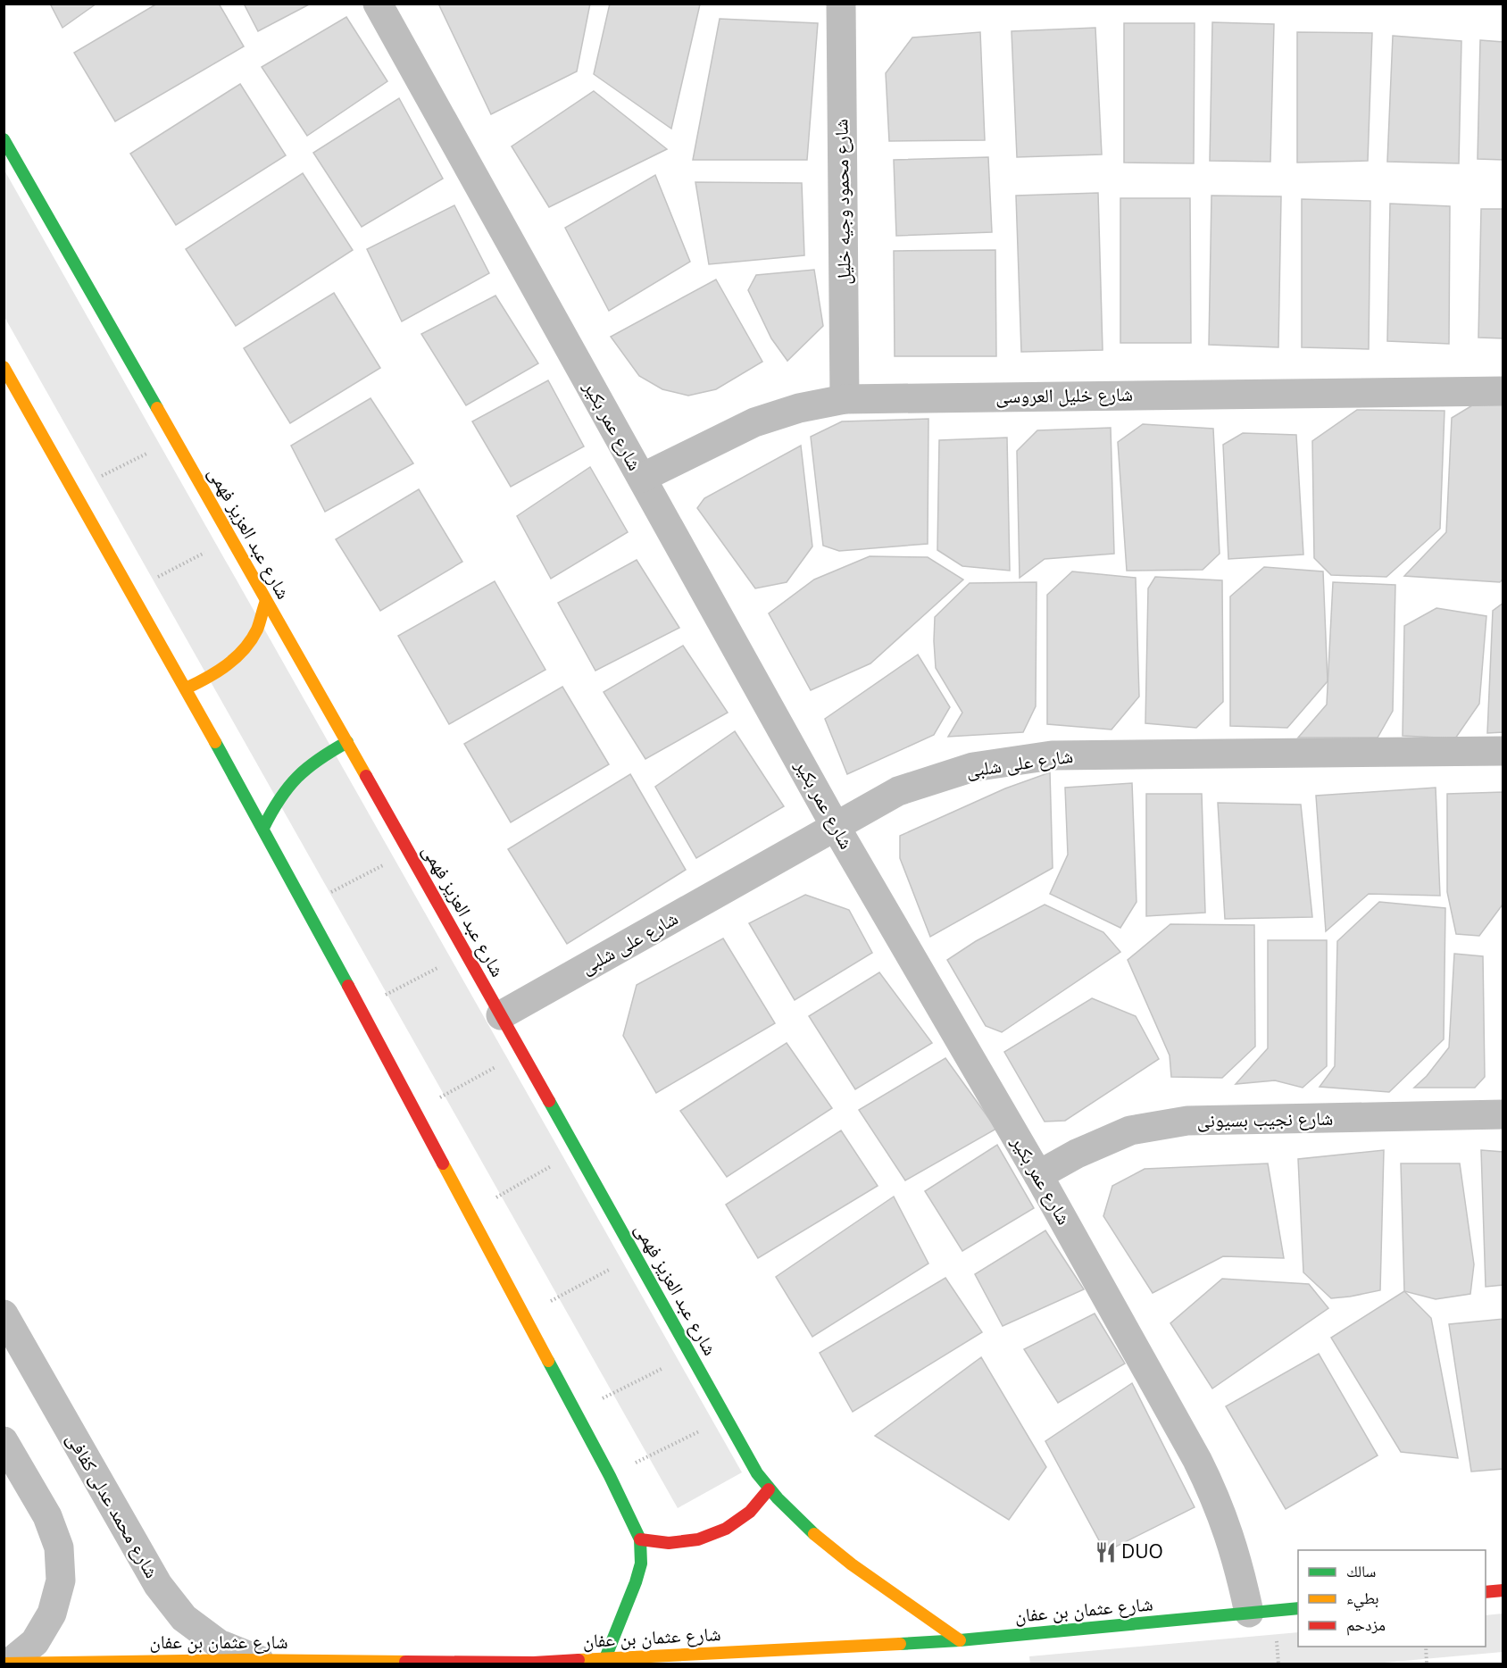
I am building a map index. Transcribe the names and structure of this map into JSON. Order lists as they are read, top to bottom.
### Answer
{
  "streets": {
    "main road": ["شارع عبد العزيز فهمى", "شارع عثمان بن عفان"],
    "street": [
      "شارع محمود وجيه خليل",
      "شارع خليل العروسى",
      "شارع عمر بكير",
      "شارع على شلبى",
      "شارع نجيب بسيونى",
      "شارع محمد عدلى كفافى"
    ]
  },
  "crossings": [
    ["شارع محمود وجيه خليل", "شارع خليل العروسى"],
    ["شارع خليل العروسى", "شارع عمر بكير"],
    ["شارع عمر بكير", "شارع على شلبى"],
    ["شارع عمر بكير", "شارع نجيب بسيونى"],
    ["شارع عمر بكير", "شارع عثمان بن عفان"],
    ["شارع عبد العزيز فهمى", "شارع على شلبى"],
    ["شارع عبد العزيز فهمى", "شارع عثمان بن عفان"],
    ["شارع محمد عدلى كفافى", "شارع عثمان بن عفان"]
  ],
  "places": {
    "restaurant": ["DUO"]
  },
  "legend": ["سالك", "بطيء", "مزدحم"]
}
